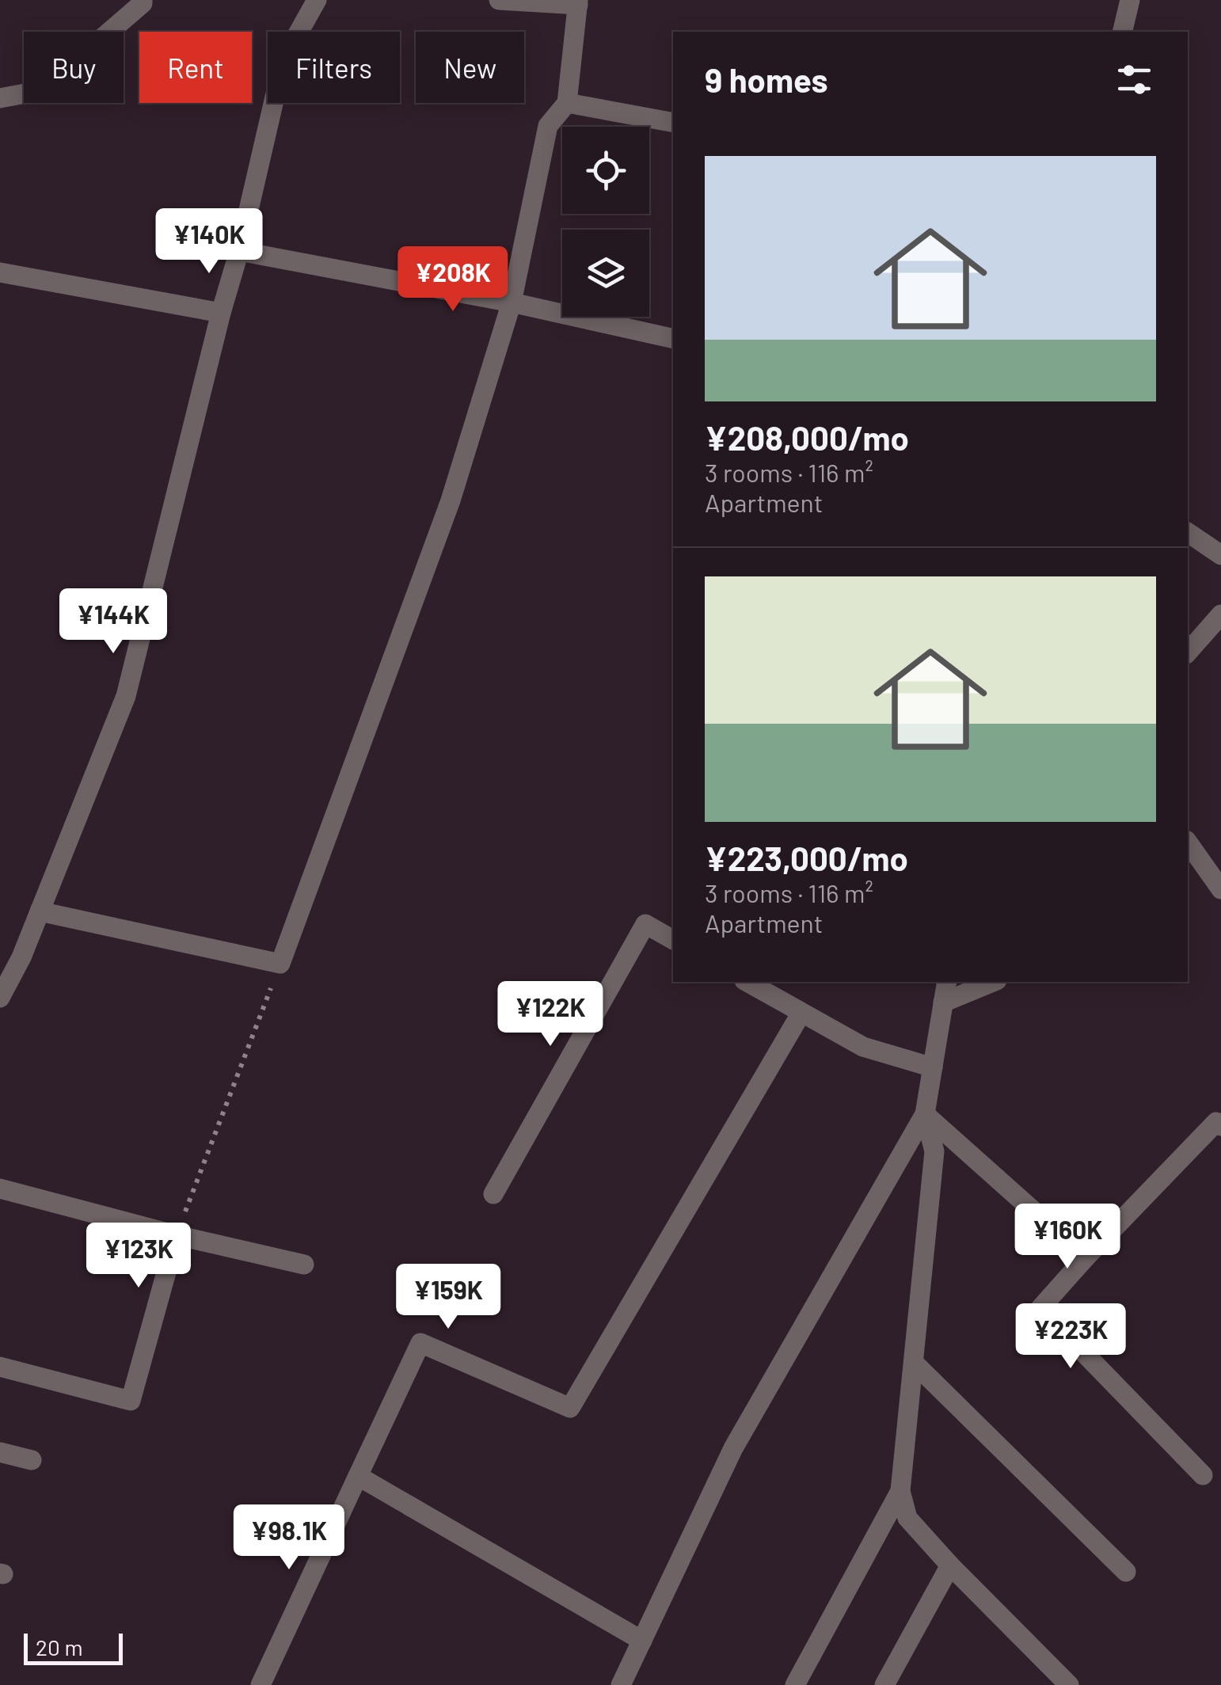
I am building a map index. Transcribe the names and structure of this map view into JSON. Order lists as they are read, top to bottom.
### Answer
{
  "scale_bar": "20 m",
  "page": {
    "chip": [
      "Buy",
      "Rent",
      "Filters",
      "New"
    ],
    "heading": "9 homes",
    "list": [
      {
        "name": "¥208,000/mo",
        "note": "3 rooms · 116 m² · Apartment"
      },
      {
        "name": "¥223,000/mo",
        "note": "3 rooms · 116 m² · Apartment"
      }
    ],
    "price": [
      "¥140K",
      "¥208K",
      "¥144K",
      "¥122K",
      "¥160K",
      "¥123K",
      "¥159K",
      "¥223K",
      "¥98.1K"
    ],
    "scale": "20 m"
  }
}
